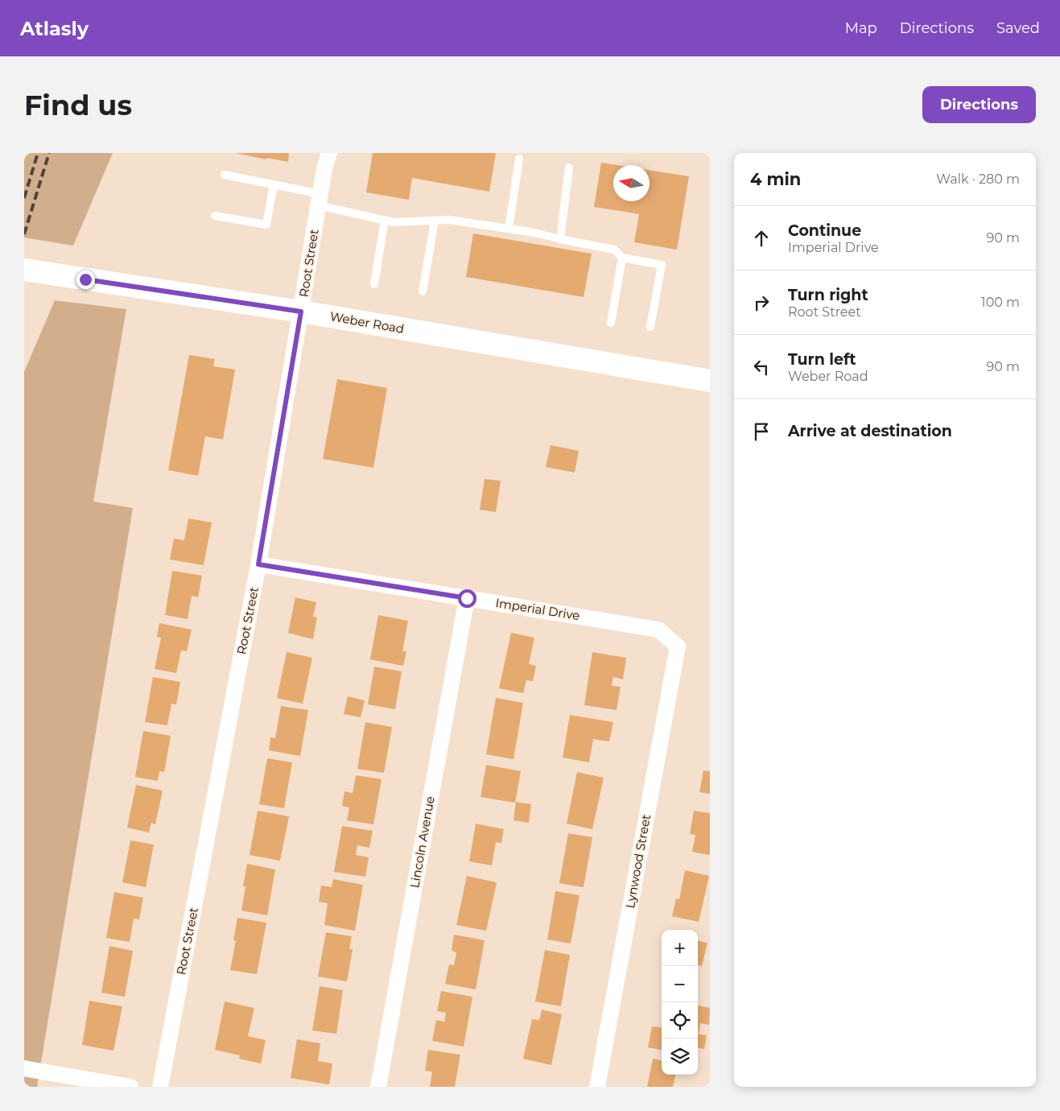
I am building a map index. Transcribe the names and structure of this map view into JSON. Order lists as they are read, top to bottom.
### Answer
{
  "streets": {
    "main road": ["Weber Road"],
    "street": [
      "Root Street",
      "Imperial Drive",
      "Lincoln Avenue",
      "Lynwood Street"
    ]
  },
  "crossings": [
    ["Root Street", "Weber Road"],
    ["Root Street", "Imperial Drive"],
    ["Imperial Drive", "Lincoln Avenue"],
    ["Imperial Drive", "Lynwood Street"]
  ],
  "north": "left",
  "page": {
    "header": "Atlasly",
    "nav": ["Map", "Directions", "Saved"],
    "buttons": "Directions",
    "title": "Find us",
    "heading": ["4 min", "Walk · 280 m"],
    "list": [
      ["Continue", "Imperial Drive", "90 m"],
      ["Turn right", "Root Street", "100 m"],
      ["Turn left", "Weber Road", "90 m"],
      "Arrive at destination"
    ],
    "map_buttons": ["+", "−"]
  }
}
